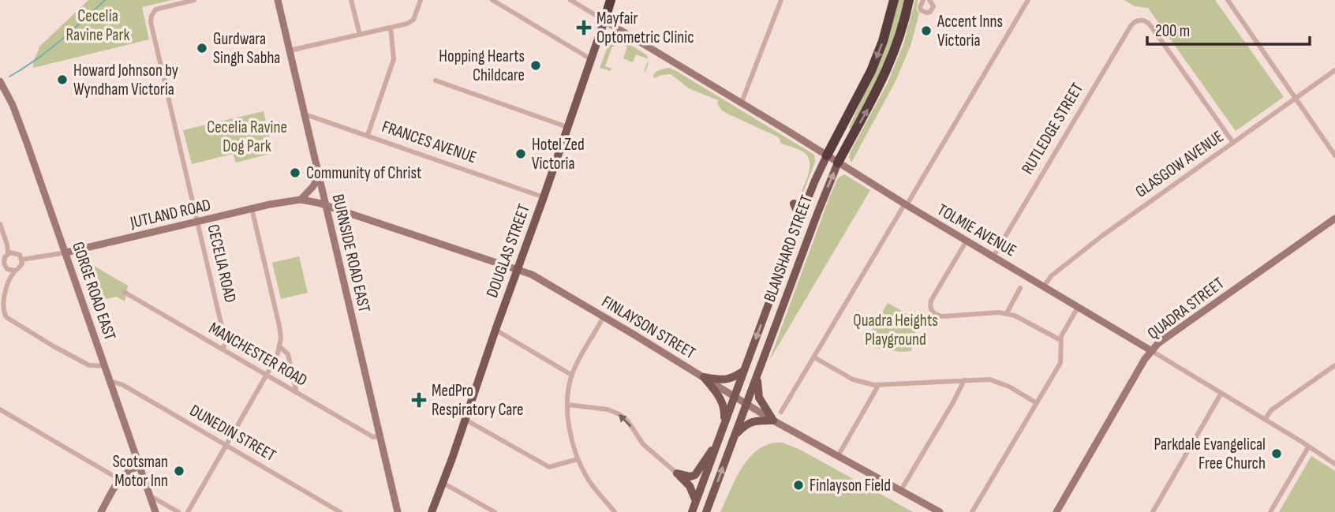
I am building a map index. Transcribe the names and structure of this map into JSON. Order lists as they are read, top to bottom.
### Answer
{
  "streets": {
    "highway": ["BLANSHARD STREET", "DOUGLAS STREET"],
    "main road": [
      "JUTLAND ROAD",
      "TOLMIE AVENUE",
      "BURNSIDE ROAD EAST",
      "GORGE ROAD EAST",
      "QUADRA STREET",
      "FINLAYSON STREET"
    ],
    "street": [
      "RUTLEDGE STREET",
      "FRANCES AVENUE",
      "GLASGOW AVENUE",
      "CECELIA ROAD",
      "MANCHESTER ROAD",
      "DUNEDIN STREET"
    ]
  },
  "crossings": [
    ["RUTLEDGE STREET", "GLASGOW AVENUE"],
    ["RUTLEDGE STREET", "TOLMIE AVENUE"],
    ["FRANCES AVENUE", "DOUGLAS STREET"],
    ["FRANCES AVENUE", "BURNSIDE ROAD EAST"],
    ["GLASGOW AVENUE", "TOLMIE AVENUE"],
    ["JUTLAND ROAD", "BURNSIDE ROAD EAST"],
    ["JUTLAND ROAD", "CECELIA ROAD"],
    ["JUTLAND ROAD", "GORGE ROAD EAST"],
    ["JUTLAND ROAD", "FINLAYSON STREET"],
    ["TOLMIE AVENUE", "BLANSHARD STREET"],
    ["TOLMIE AVENUE", "DOUGLAS STREET"],
    ["TOLMIE AVENUE", "QUADRA STREET"],
    ["BLANSHARD STREET", "FINLAYSON STREET"],
    ["DOUGLAS STREET", "FINLAYSON STREET"],
    ["BURNSIDE ROAD EAST", "FINLAYSON STREET"],
    ["BURNSIDE ROAD EAST", "MANCHESTER ROAD"],
    ["CECELIA ROAD", "MANCHESTER ROAD"],
    ["GORGE ROAD EAST", "DUNEDIN STREET"]
  ],
  "parks": ["Cecelia Ravine Park", "Cecelia Ravine Dog Park", "Quadra Heights Playground"],
  "places": {
    "health": ["Mayfair Optometric Clinic", "MedPro Respiratory Care"],
    "other": [
      "Accent Inns Victoria",
      "Gurdwara Singh Sabha",
      "Hopping Hearts Childcare",
      "Howard Johnson by Wyndham Victoria",
      "Hotel Zed Victoria",
      "Community of Christ",
      "Parkdale Evangelical Free Church",
      "Scotsman Motor Inn",
      "Finlayson Field"
    ]
  },
  "scale_bar": "200 m"
}
